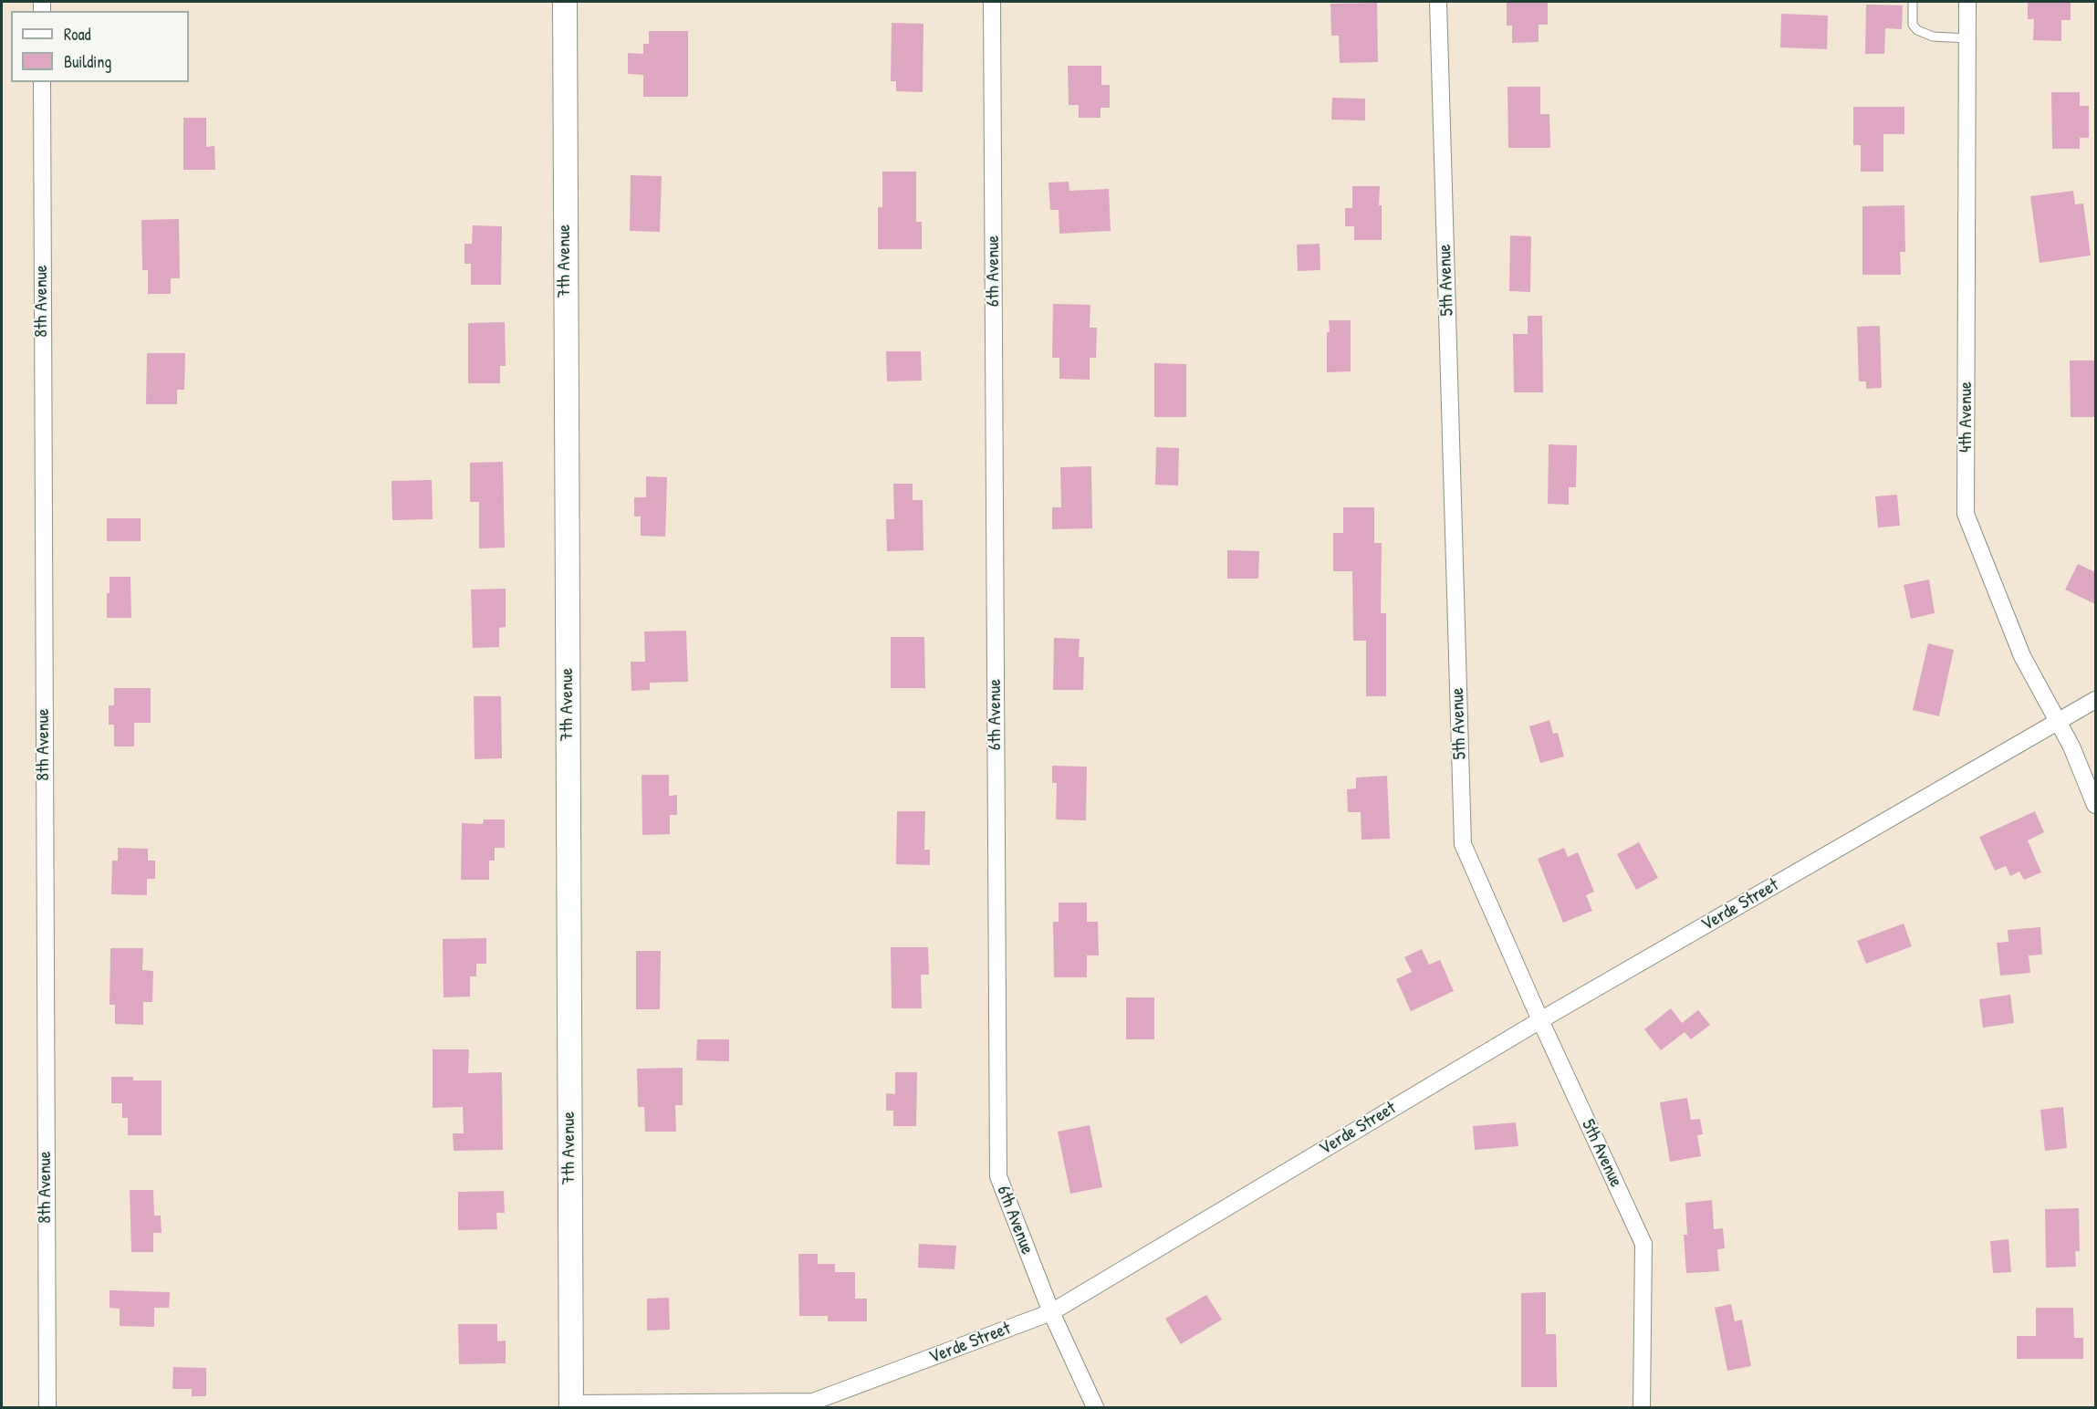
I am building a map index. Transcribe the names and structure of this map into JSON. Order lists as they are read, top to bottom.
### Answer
{
  "streets": {
    "street": [
      "7th Avenue",
      "6th Avenue",
      "5th Avenue",
      "8th Avenue",
      "4th Avenue",
      "Verde Street"
    ]
  },
  "crossings": [
    ["7th Avenue", "Verde Street"],
    ["6th Avenue", "Verde Street"],
    ["5th Avenue", "Verde Street"],
    ["4th Avenue", "Verde Street"]
  ],
  "legend": ["Road", "Building"]
}
